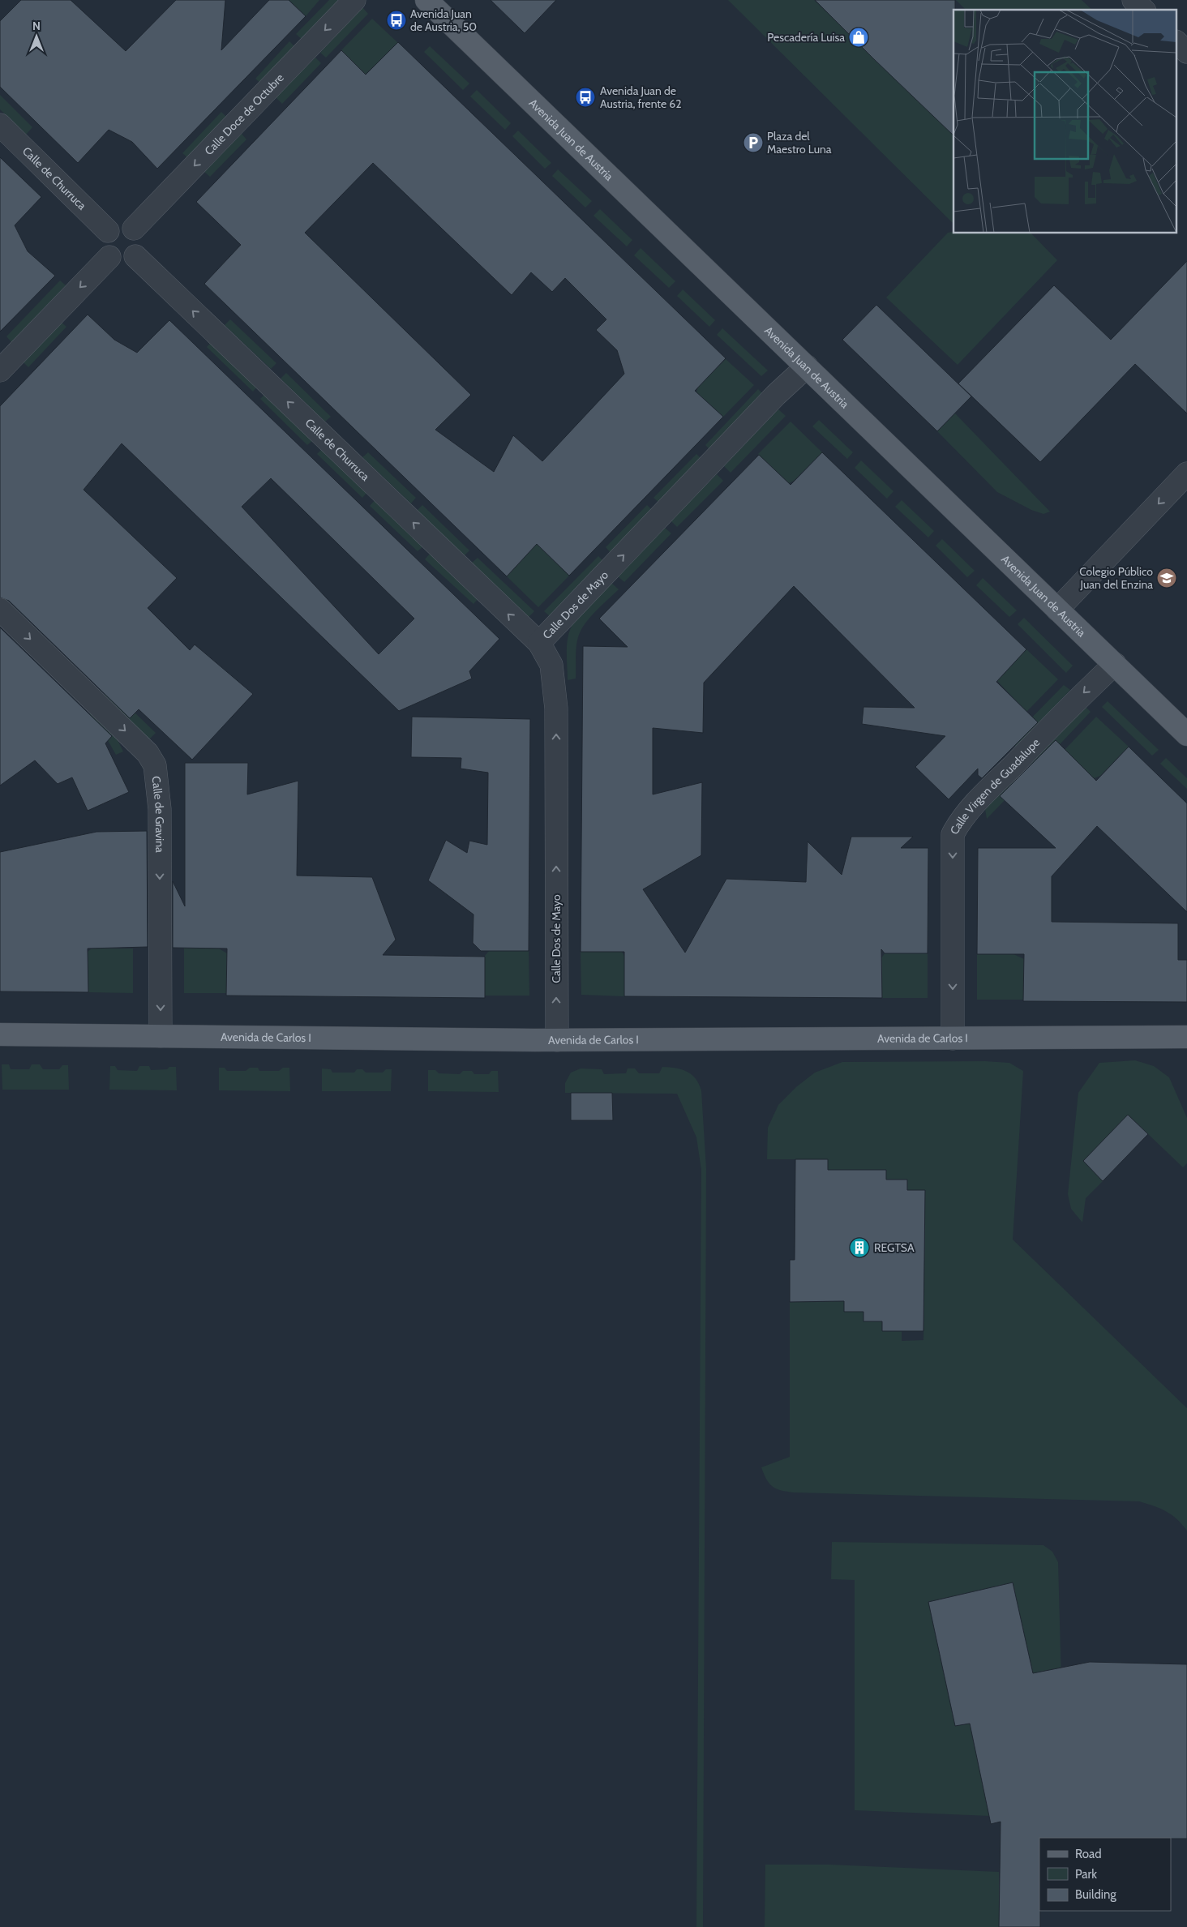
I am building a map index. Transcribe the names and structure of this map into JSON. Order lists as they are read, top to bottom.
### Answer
{
  "streets": {
    "main road": ["Avenida Juan de Austria", "Avenida de Carlos I"],
    "street": [
      "Calle Doce de Octubre",
      "Calle de Churruca",
      "Calle Dos de Mayo",
      "Calle Virgen de Guadalupe",
      "Calle de Gravina"
    ]
  },
  "crossings": [
    ["Calle Doce de Octubre", "Calle de Churruca"],
    ["Avenida Juan de Austria", "Calle Dos de Mayo"],
    ["Avenida Juan de Austria", "Calle Virgen de Guadalupe"],
    ["Calle de Churruca", "Calle Dos de Mayo"],
    ["Calle Dos de Mayo", "Avenida de Carlos I"],
    ["Calle Virgen de Guadalupe", "Avenida de Carlos I"],
    ["Calle de Gravina", "Avenida de Carlos I"]
  ],
  "one_way": [
    "Calle Doce de Octubre",
    "Calle de Churruca",
    "Calle Dos de Mayo",
    "Calle Virgen de Guadalupe",
    "Calle de Gravina"
  ],
  "places": {
    "bus stop": ["Avenida Juan de Austria, 50", "Avenida Juan de Austria, frente 62"],
    "shop": ["Pescadería Luisa"],
    "parking": ["Plaza del Maestro Luna"],
    "school or university": ["Colegio Público Juan del Enzina"],
    "building": ["REGTSA"]
  },
  "legend": ["Road", "Park", "Building"],
  "north": "top"
}
